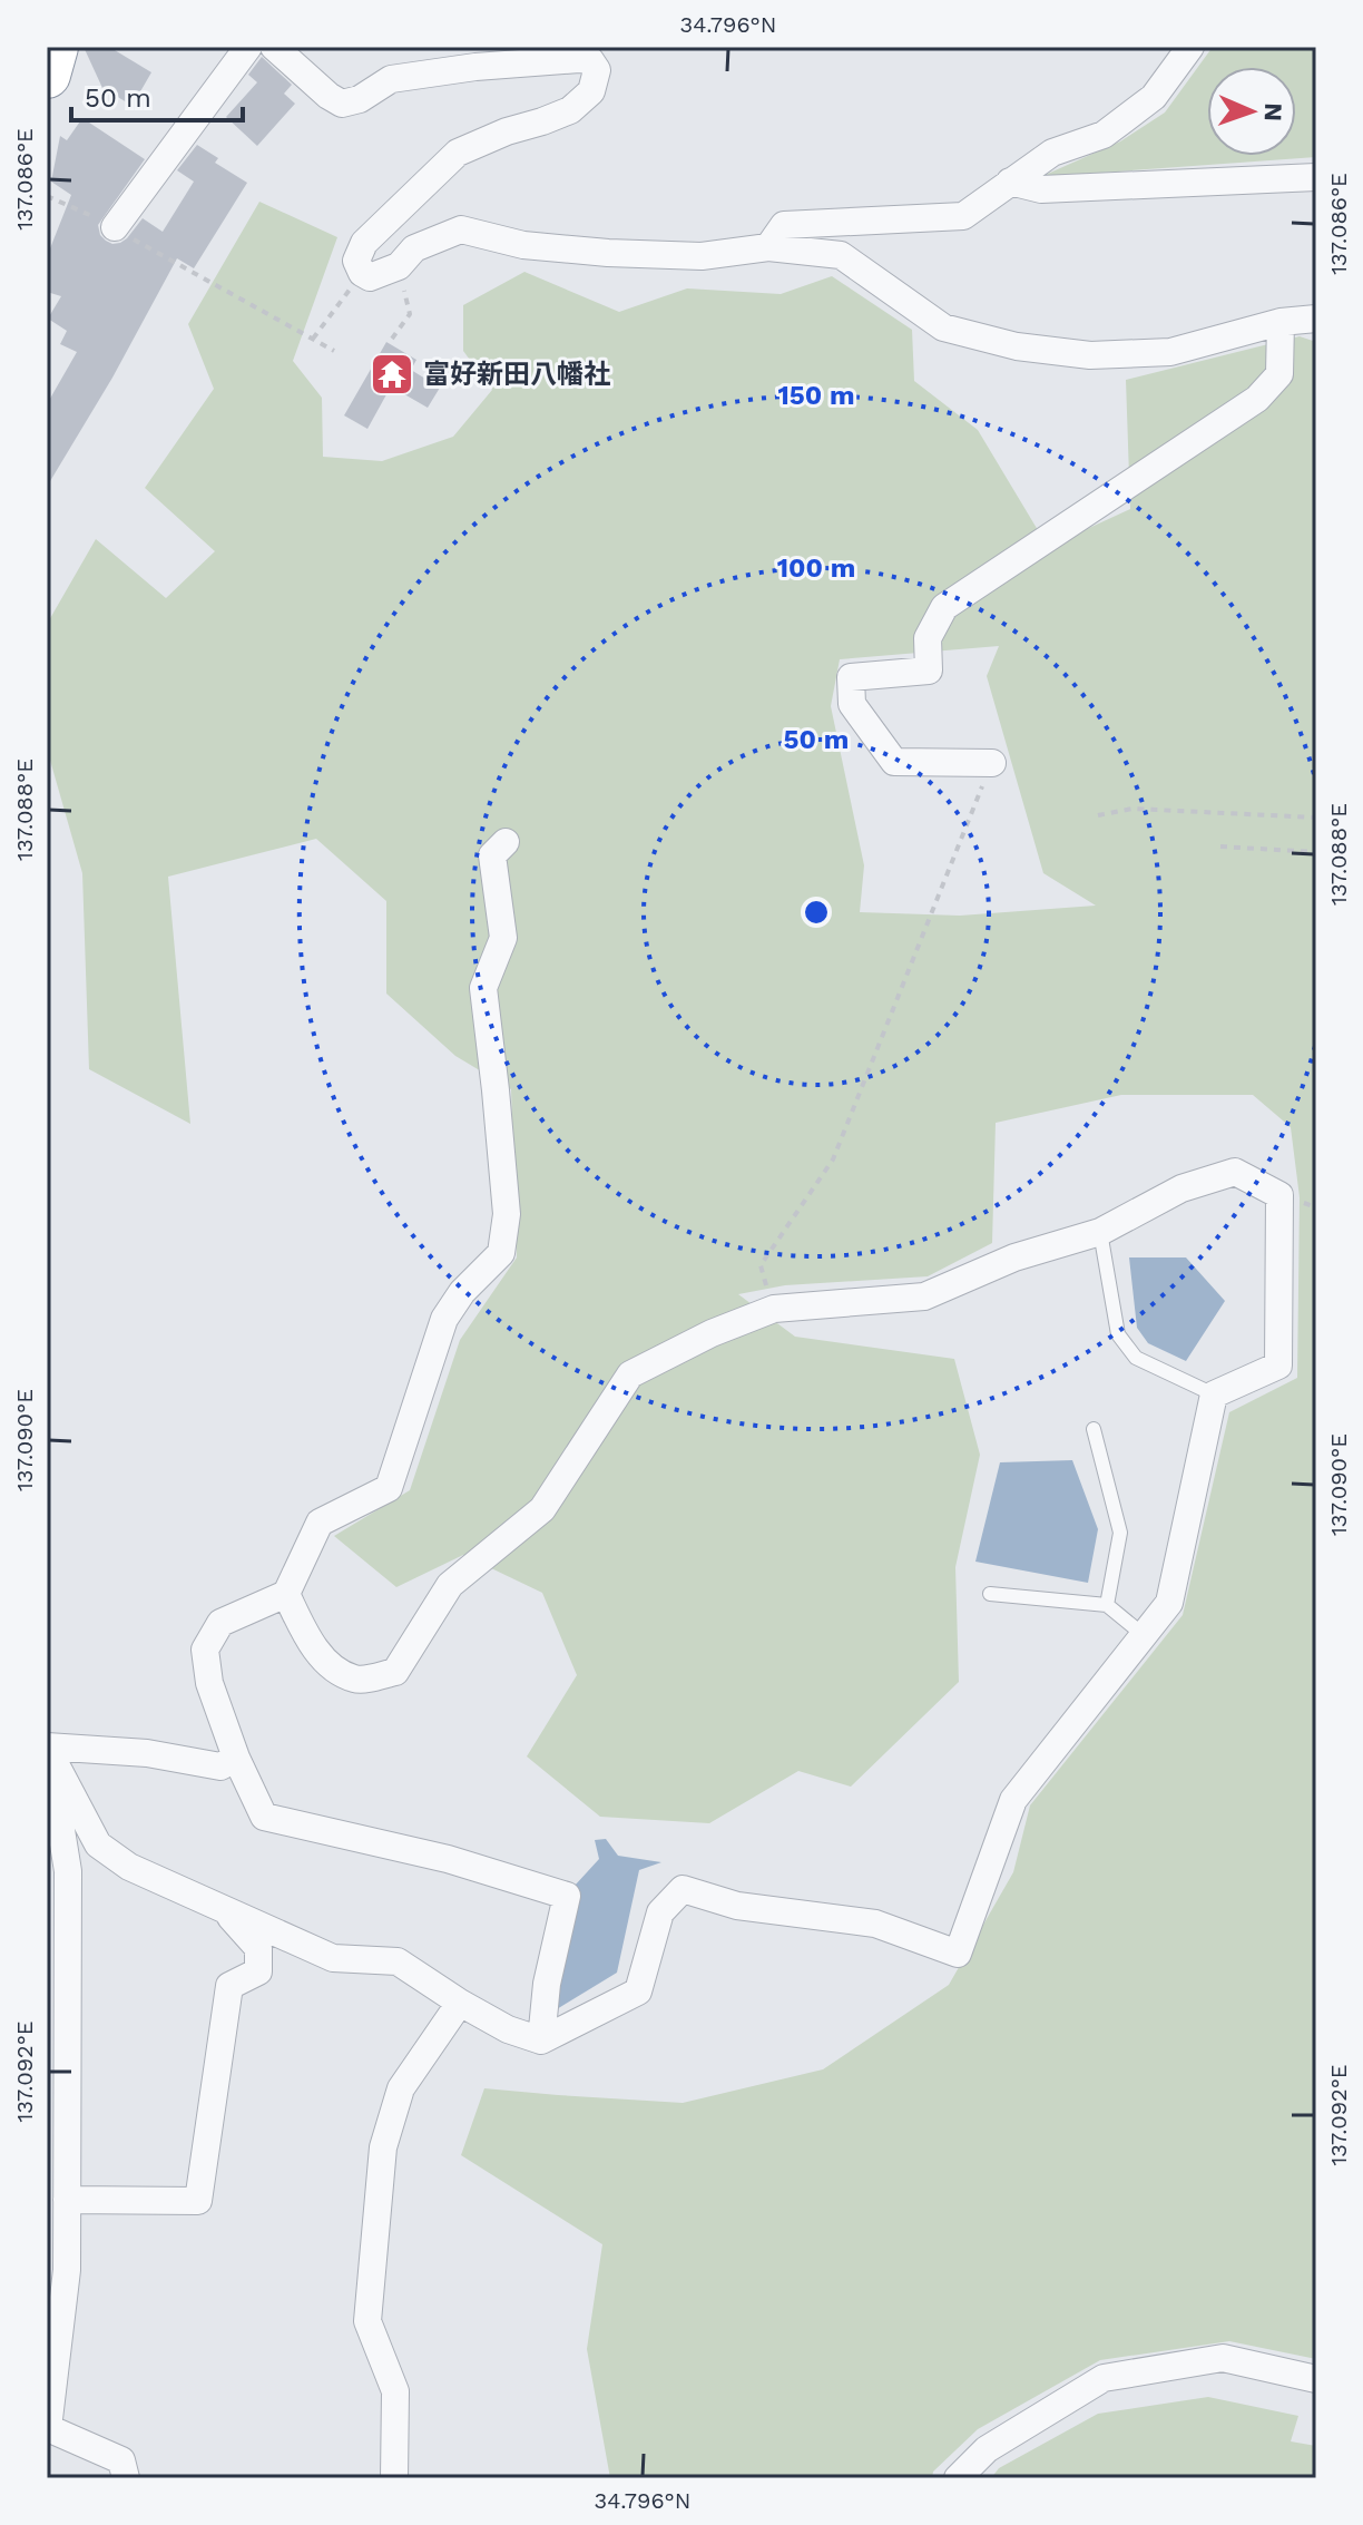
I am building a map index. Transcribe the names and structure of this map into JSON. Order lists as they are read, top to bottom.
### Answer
{
  "places": {
    "temple": ["富好新田八幡社"]
  },
  "scale_bar": "50 m",
  "north": "right",
  "coordinates": [
    "34.796°N",
    "137.086°E",
    "137.088°E",
    "137.090°E",
    "137.092°E"
  ],
  "rings": ["150 m", "100 m", "50 m"]
}
